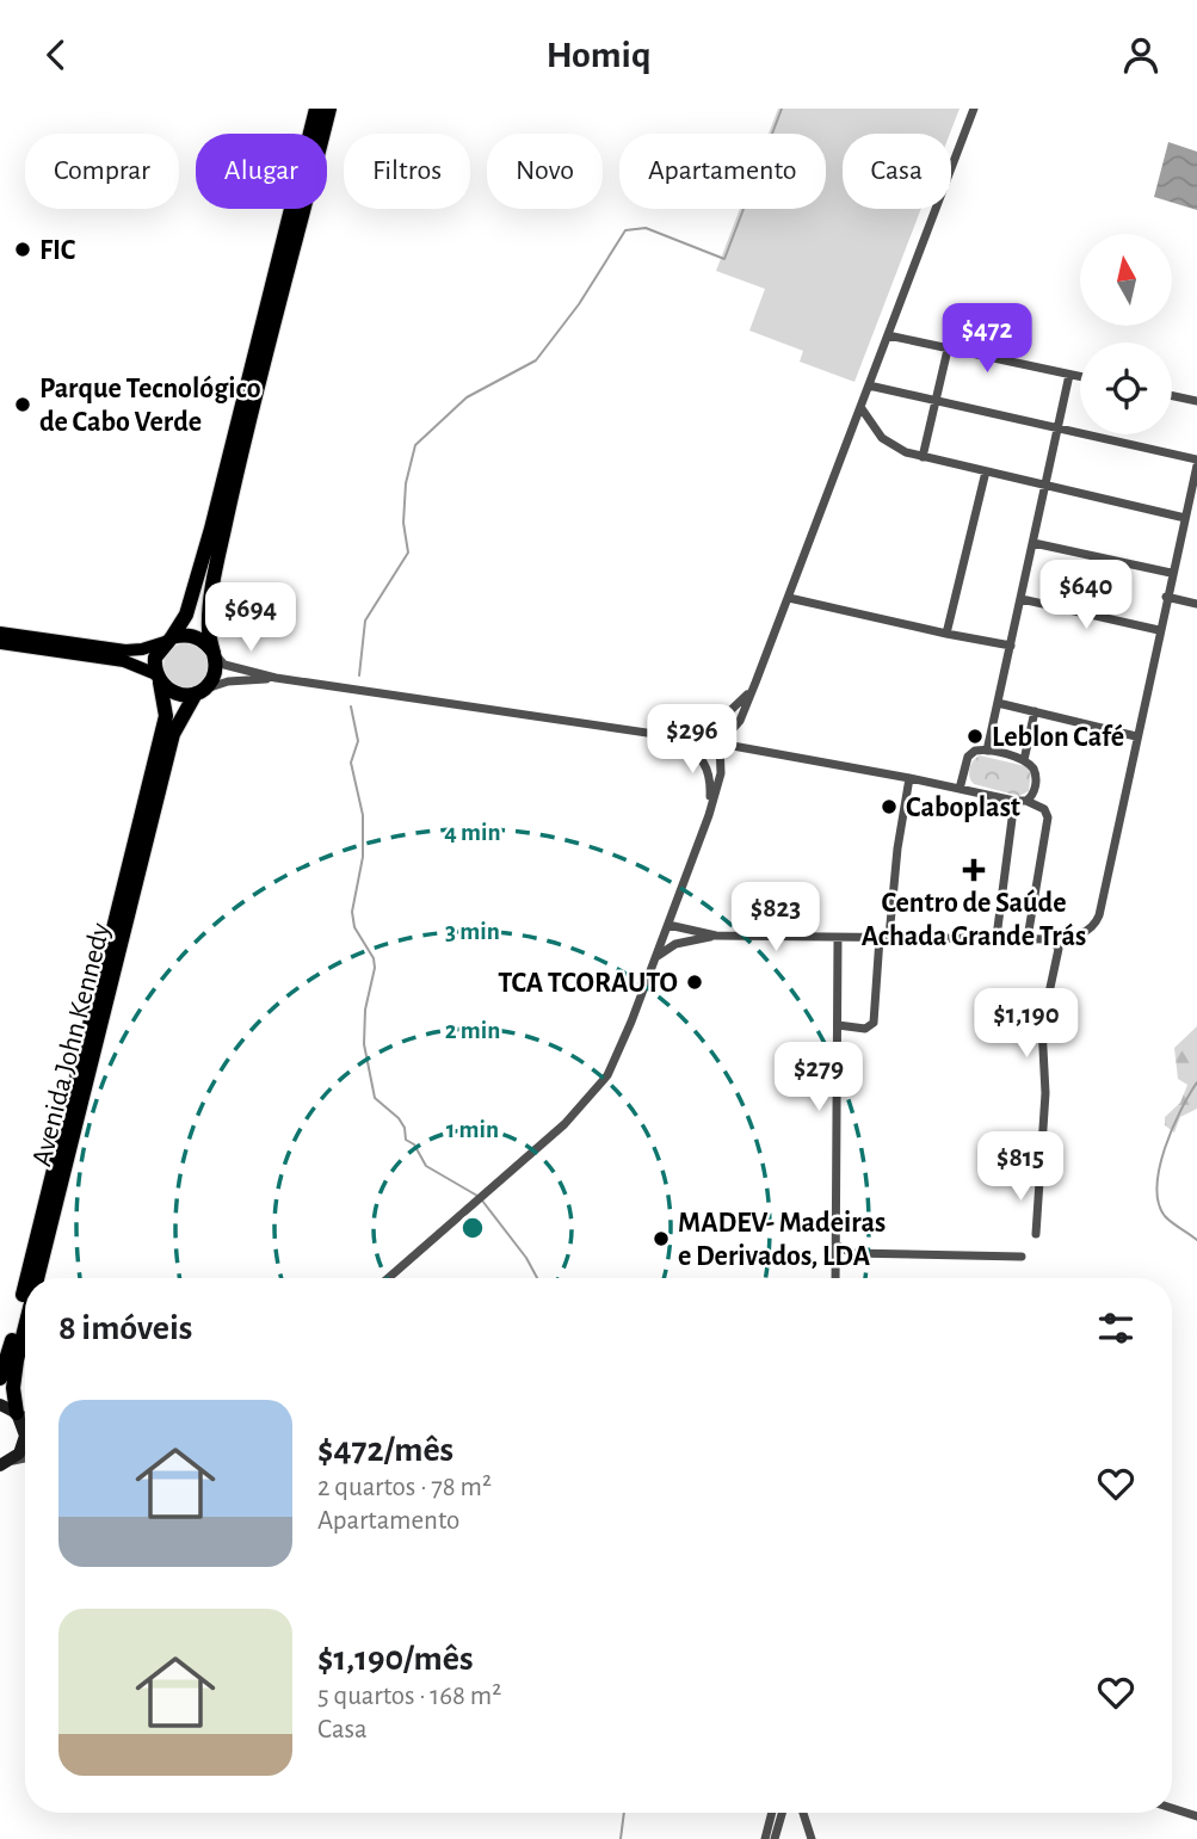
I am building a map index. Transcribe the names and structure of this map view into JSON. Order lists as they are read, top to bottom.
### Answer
{
  "streets": {
    "highway": ["Avenida John Kennedy"]
  },
  "places": {
    "other": [
      "FIC",
      "Parque Tecnológico de Cabo Verde",
      "Leblon Café",
      "Caboplast",
      "TCA TCORAUTO",
      "MADEV- Madeiras e Derivados, LDA"
    ],
    "health": ["Centro de Saúde Achada Grande Trás"]
  },
  "north": "top",
  "page": {
    "header": "Homiq",
    "chip": [
      "Comprar",
      "Alugar",
      "Filtros",
      "Novo",
      "Apartamento",
      "Casa"
    ],
    "price": [
      "$472",
      "$640",
      "$694",
      "$296",
      "$823",
      "$1,190",
      "$279",
      "$815"
    ],
    "heading": "8 imóveis",
    "list": [
      {
        "name": "$472/mês",
        "note": "2 quartos · 78 m² · Apartamento"
      },
      {
        "name": "$1,190/mês",
        "note": "5 quartos · 168 m² · Casa"
      }
    ]
  },
  "rings": [
    "4 min",
    "3 min",
    "2 min",
    "1 min"
  ]
}
